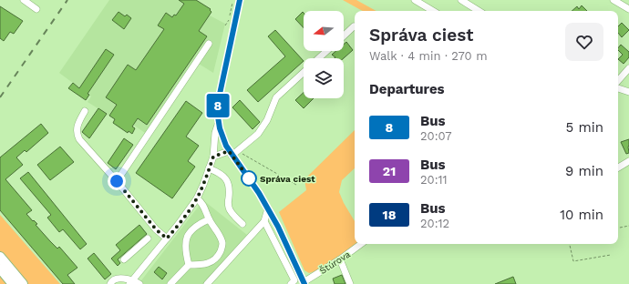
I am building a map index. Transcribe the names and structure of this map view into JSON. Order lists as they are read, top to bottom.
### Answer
{
  "streets": {
    "street": ["Štúrova"]
  },
  "places": ["Správa ciest"],
  "lines": ["bus line 8"],
  "north": "left",
  "page": {
    "on_map": "8",
    "heading": [
      ["Správa ciest", "Walk · 4 min · 270 m"],
      "Departures"
    ],
    "list": [
      {
        "mark": "8",
        "name": "Bus",
        "note": "20:07",
        "value": "5 min"
      },
      {
        "mark": "21",
        "name": "Bus",
        "note": "20:11",
        "value": "9 min"
      },
      {
        "mark": "18",
        "name": "Bus",
        "note": "20:12",
        "value": "10 min"
      }
    ]
  }
}
